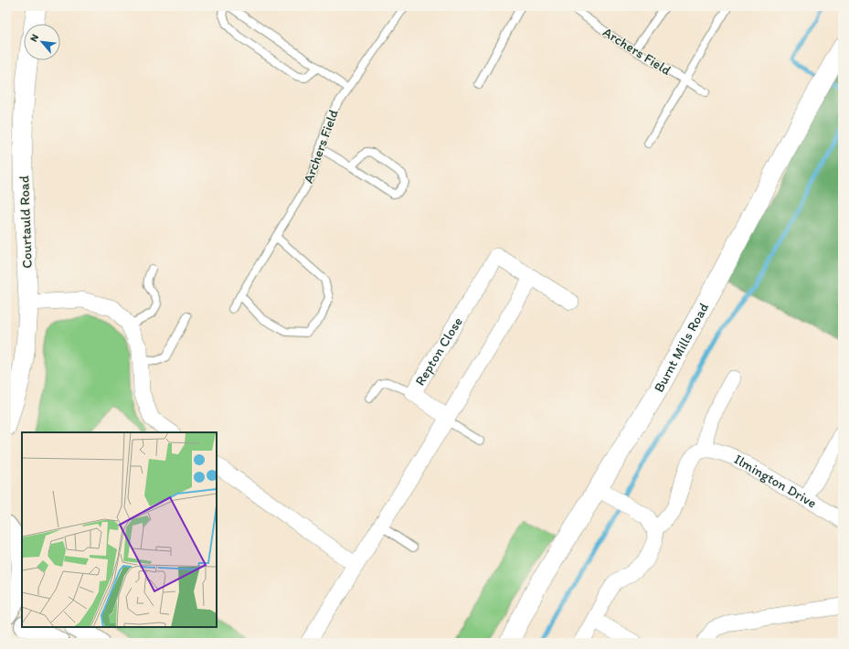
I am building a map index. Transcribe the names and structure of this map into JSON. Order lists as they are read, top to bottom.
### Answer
{
  "streets": {
    "street": [
      "Courtauld Road",
      "Burnt Mills Road",
      "Repton Close",
      "Ilmington Drive"
    ],
    "lane": ["Archers Field"]
  },
  "north": "top left"
}
